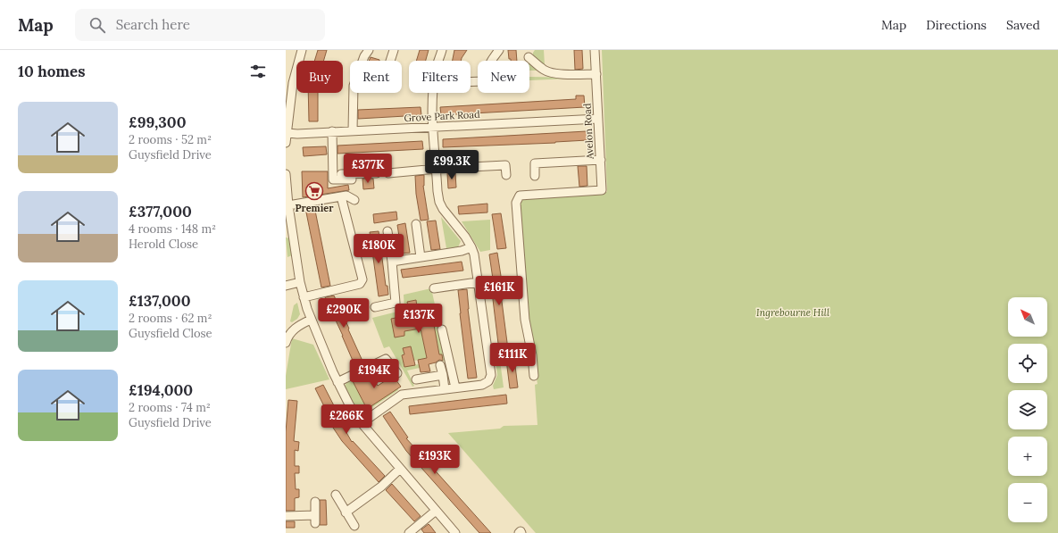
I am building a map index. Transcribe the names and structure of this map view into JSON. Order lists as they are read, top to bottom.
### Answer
{
  "streets": {
    "street": ["Grove Park Road", "Avelon Road"]
  },
  "crossings": [
    ["Grove Park Road", "Avelon Road"]
  ],
  "parks": ["Ingrebourne Hill"],
  "places": {
    "supermarket": ["Premier"]
  },
  "north": "top left",
  "page": {
    "header": "Map",
    "search": "Search here",
    "nav": ["Map", "Directions", "Saved"],
    "heading": "10 homes",
    "chip": [
      "Buy",
      "Rent",
      "Filters",
      "New"
    ],
    "list": [
      {
        "name": "£99,300",
        "note": "2 rooms · 52 m² · Guysfield Drive"
      },
      {
        "name": "£377,000",
        "note": "4 rooms · 148 m² · Herold Close"
      },
      {
        "name": "£137,000",
        "note": "2 rooms · 62 m² · Guysfield Close"
      },
      {
        "name": "£194,000",
        "note": "2 rooms · 74 m² · Guysfield Drive"
      }
    ],
    "price": [
      "£99.3K",
      "£377K",
      "£180K",
      "£161K",
      "£290K",
      "£137K",
      "£111K",
      "£194K",
      "£266K",
      "£193K"
    ],
    "map_buttons": ["+", "−"]
  }
}
